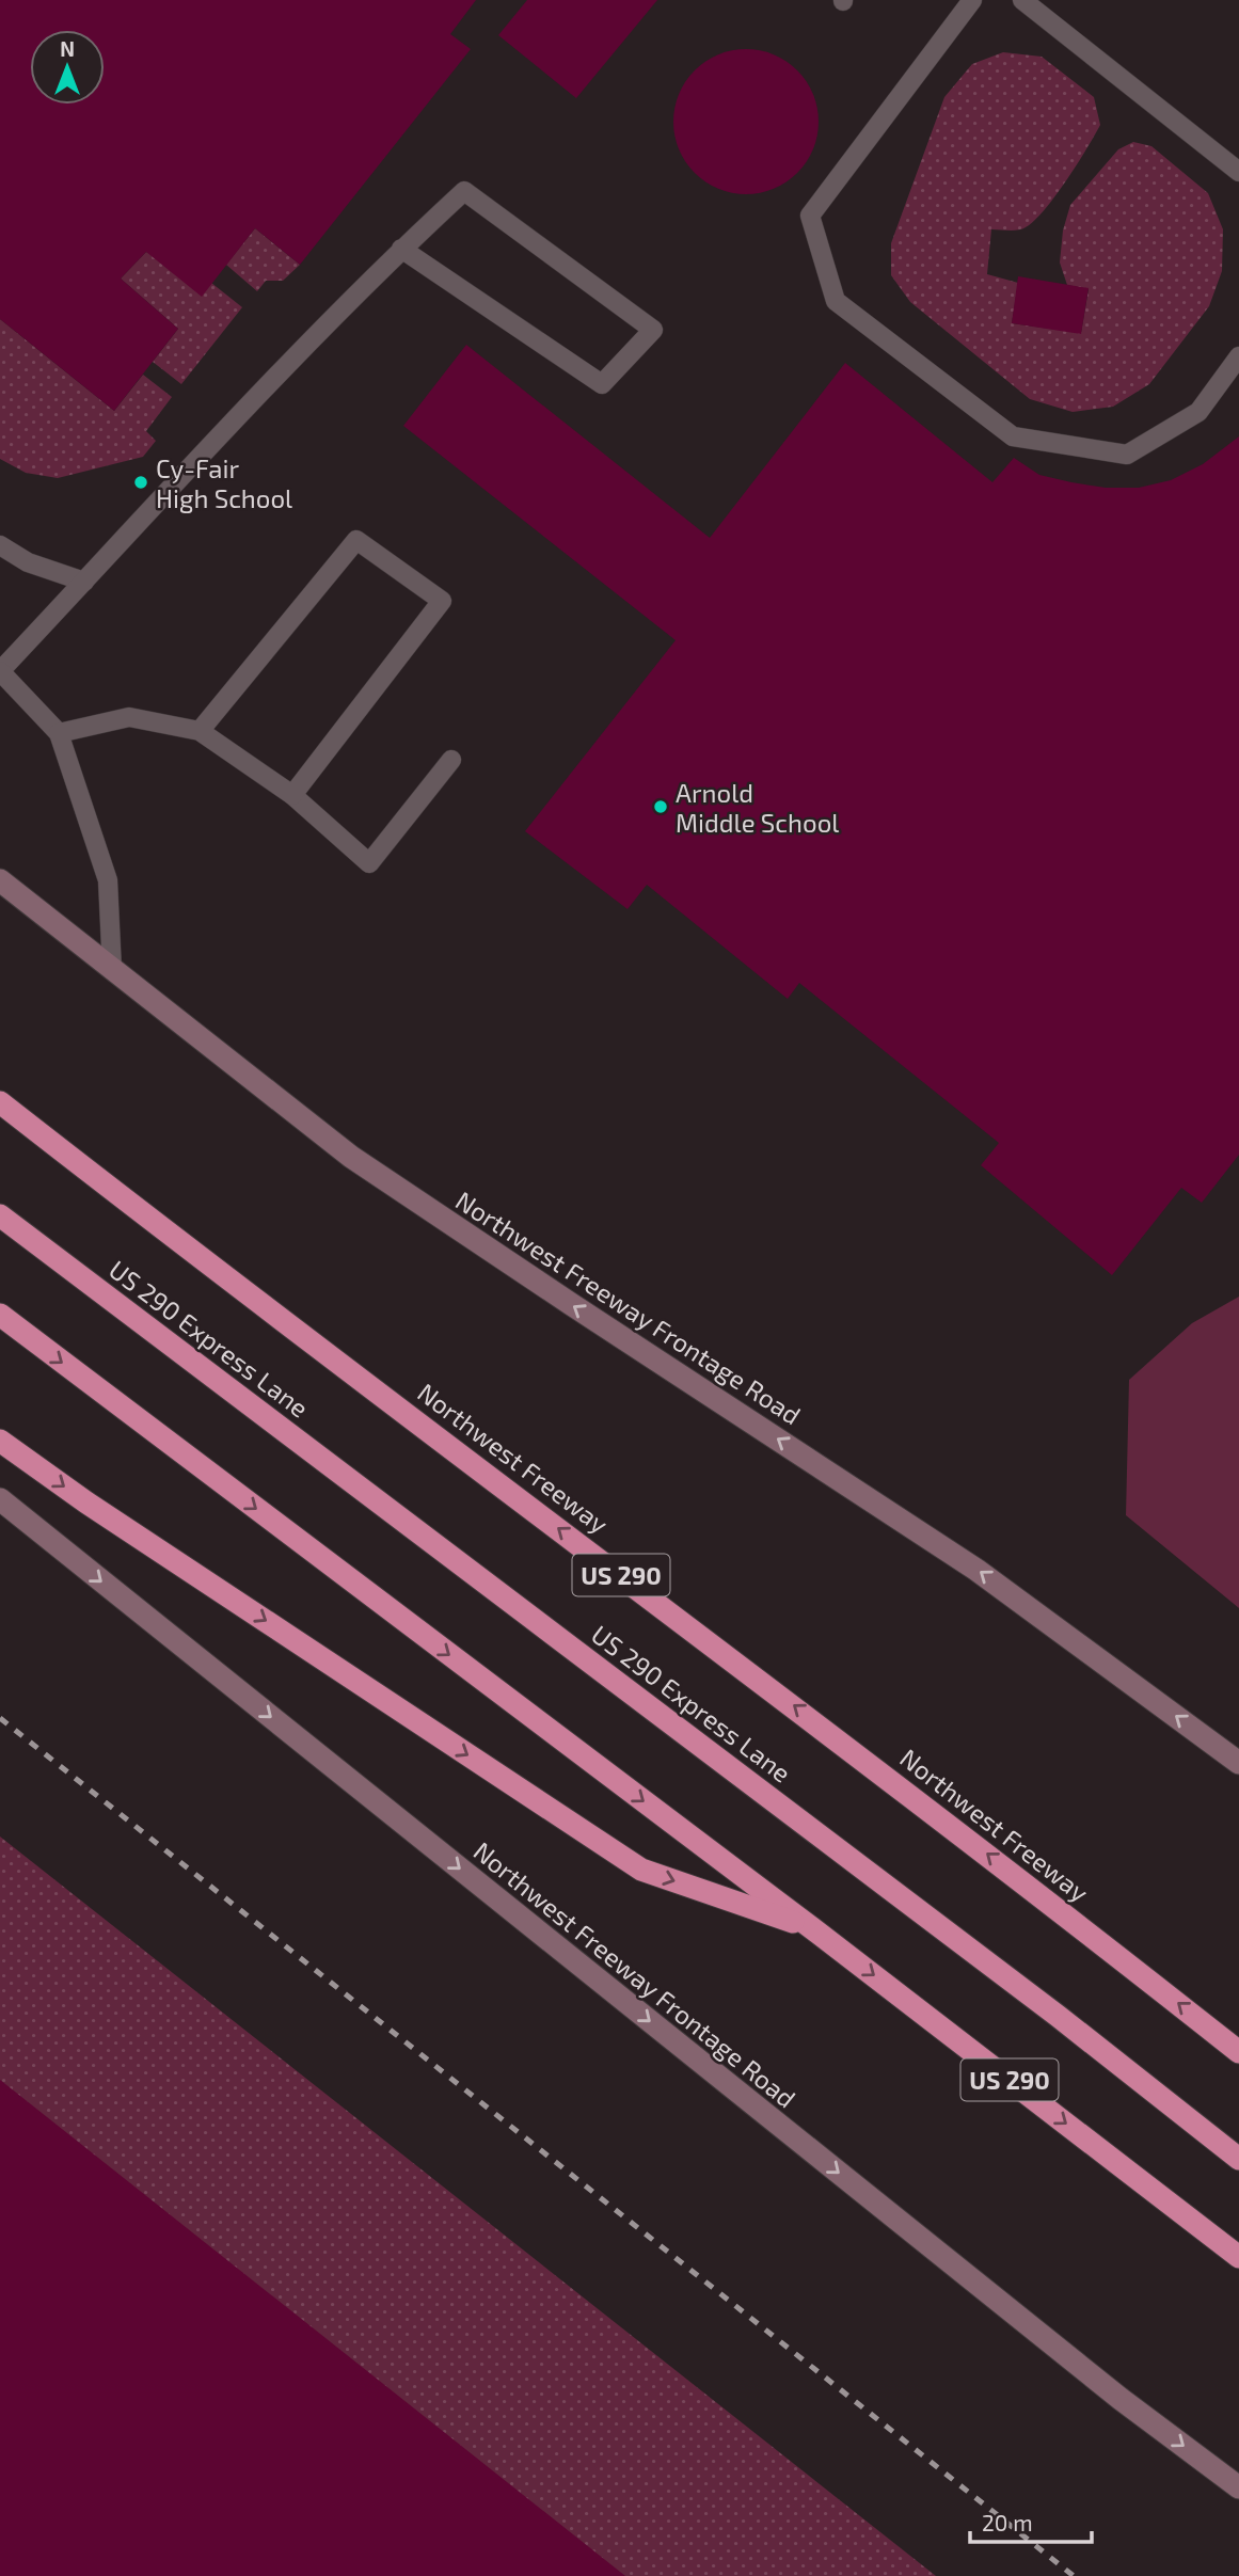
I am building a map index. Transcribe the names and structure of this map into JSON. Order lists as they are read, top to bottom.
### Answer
{
  "streets": {
    "highway": ["US 290 Express Lane", "Northwest Freeway", "US 290"],
    "main road": ["Northwest Freeway Frontage Road"]
  },
  "places": ["Cy-Fair High School", "Arnold Middle School"],
  "scale_bar": "20 m",
  "north": "top"
}
